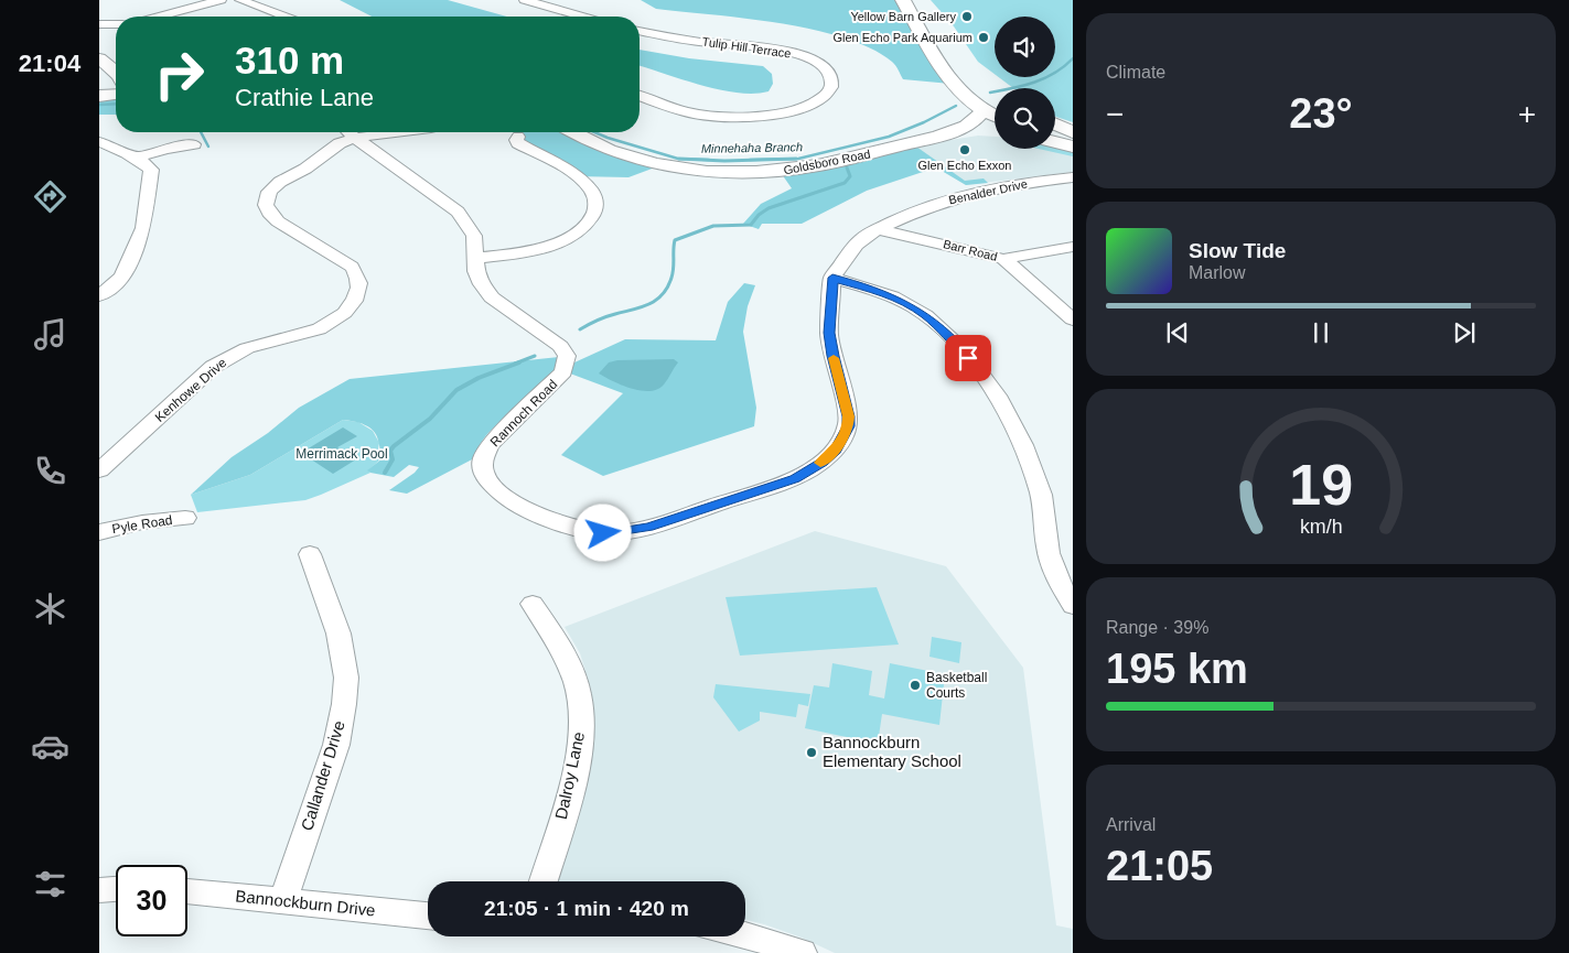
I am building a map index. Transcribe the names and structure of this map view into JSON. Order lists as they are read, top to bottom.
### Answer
{
  "streets": {
    "main road": ["Goldsboro Road"],
    "street": [
      "Tulip Hill Terrace",
      "Benalder Drive",
      "Barr Road",
      "Kenhowe Drive",
      "Rannoch Road",
      "Pyle Road",
      "Callander Drive",
      "Dalroy Lane",
      "Bannockburn Drive"
    ]
  },
  "crossings": [
    ["Benalder Drive", "Barr Road"],
    ["Benalder Drive", "Rannoch Road"],
    ["Kenhowe Drive", "Rannoch Road"],
    ["Callander Drive", "Bannockburn Drive"]
  ],
  "water": ["Minnehaha Branch"],
  "parks": ["Merrimack Pool"],
  "places": [
    "Yellow Barn Gallery",
    "Glen Echo Park Aquarium",
    "Glen Echo Exxon",
    "Basketball Courts",
    "Bannockburn Elementary School"
  ],
  "page": {
    "tabs": "21:04",
    "tile": [
      "Climate",
      ["Range · 39%", "195 km"],
      ["Arrival", "21:05"]
    ],
    "turn": ["310 m", "Crathie Lane"],
    "heat": ["−", "23°", "+"],
    "song": ["Slow Tide", "Marlow"],
    "limit": "30",
    "trip": "21:05 · 1 min · 420 m",
    "gauge": ["19", "km/h"]
  }
}
